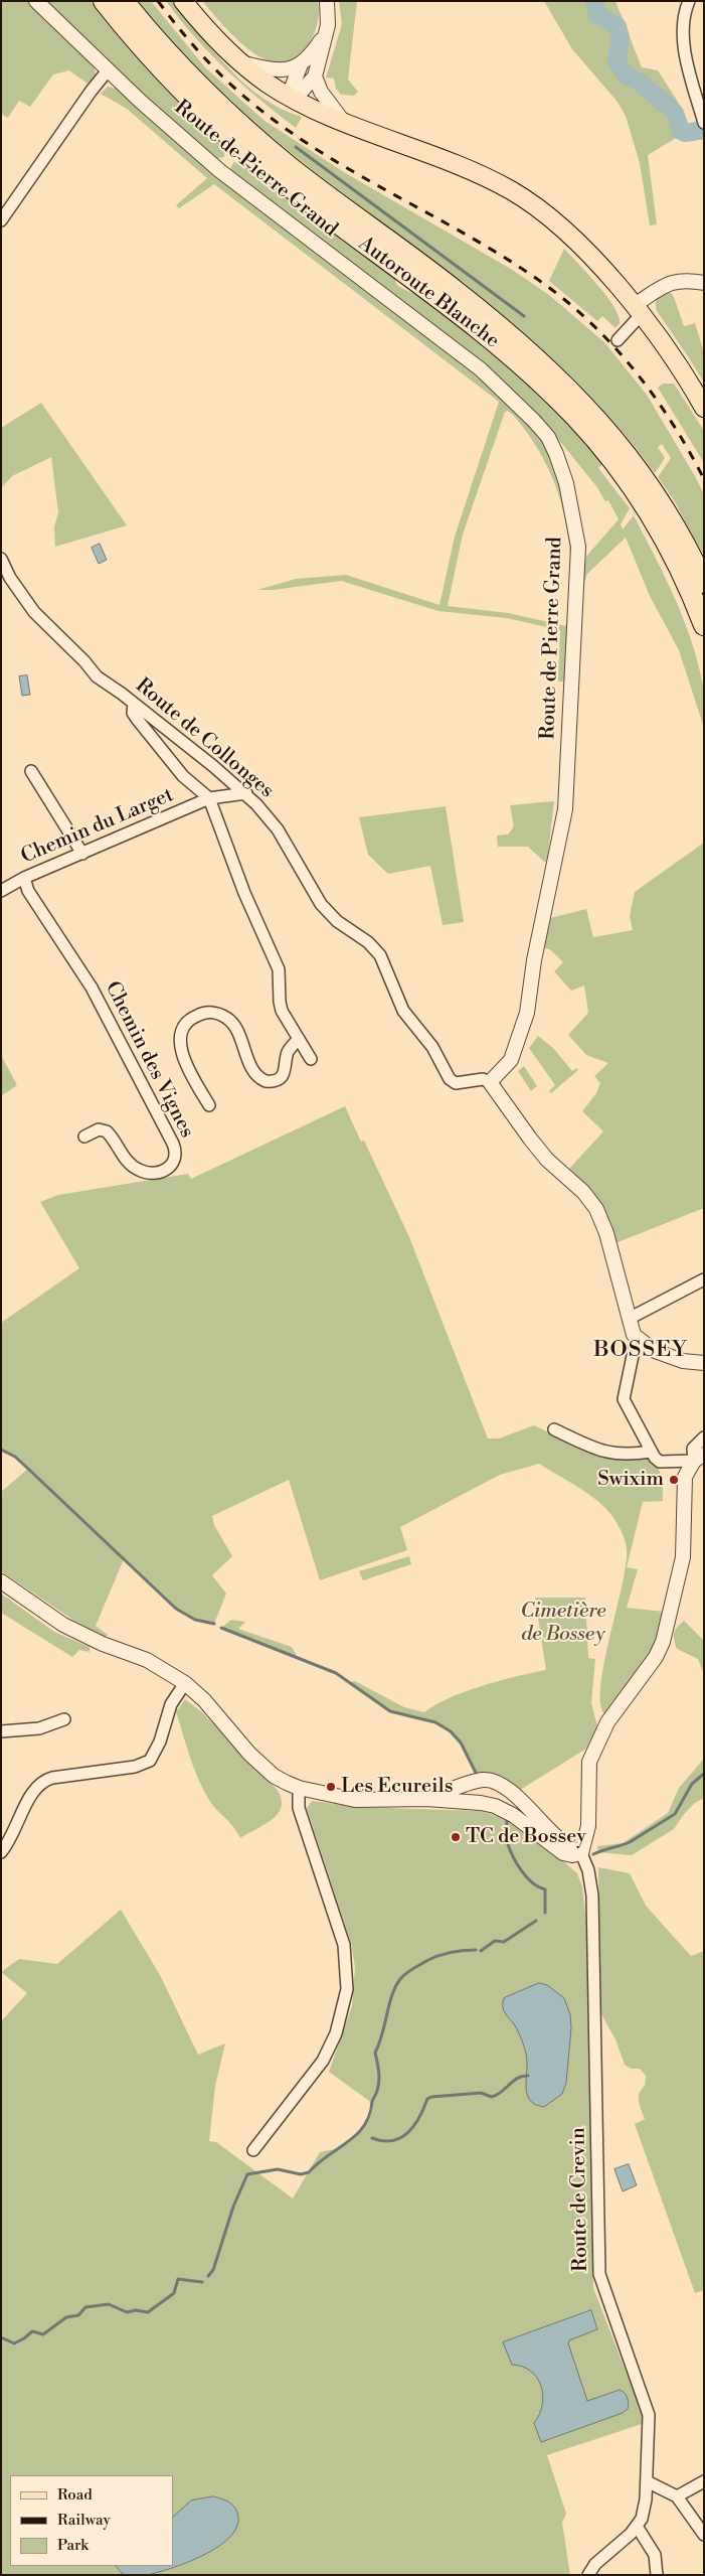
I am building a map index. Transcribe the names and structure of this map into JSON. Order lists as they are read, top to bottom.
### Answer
{
  "streets": {
    "highway": ["Autoroute Blanche"],
    "street": [
      "Route de Pierre Grand",
      "Route de Collonges",
      "Chemin du Larget",
      "Chemin des Vignes",
      "Route de Crevin"
    ]
  },
  "crossings": [
    ["Route de Pierre Grand", "Route de Collonges"],
    ["Route de Collonges", "Chemin du Larget"],
    ["Chemin du Larget", "Chemin des Vignes"]
  ],
  "districts": ["BOSSEY"],
  "parks": ["Cimetière de Bossey"],
  "places": ["Swixim", "Les Ecureils", "TC de Bossey"],
  "legend": ["Road", "Railway", "Park"]
}
